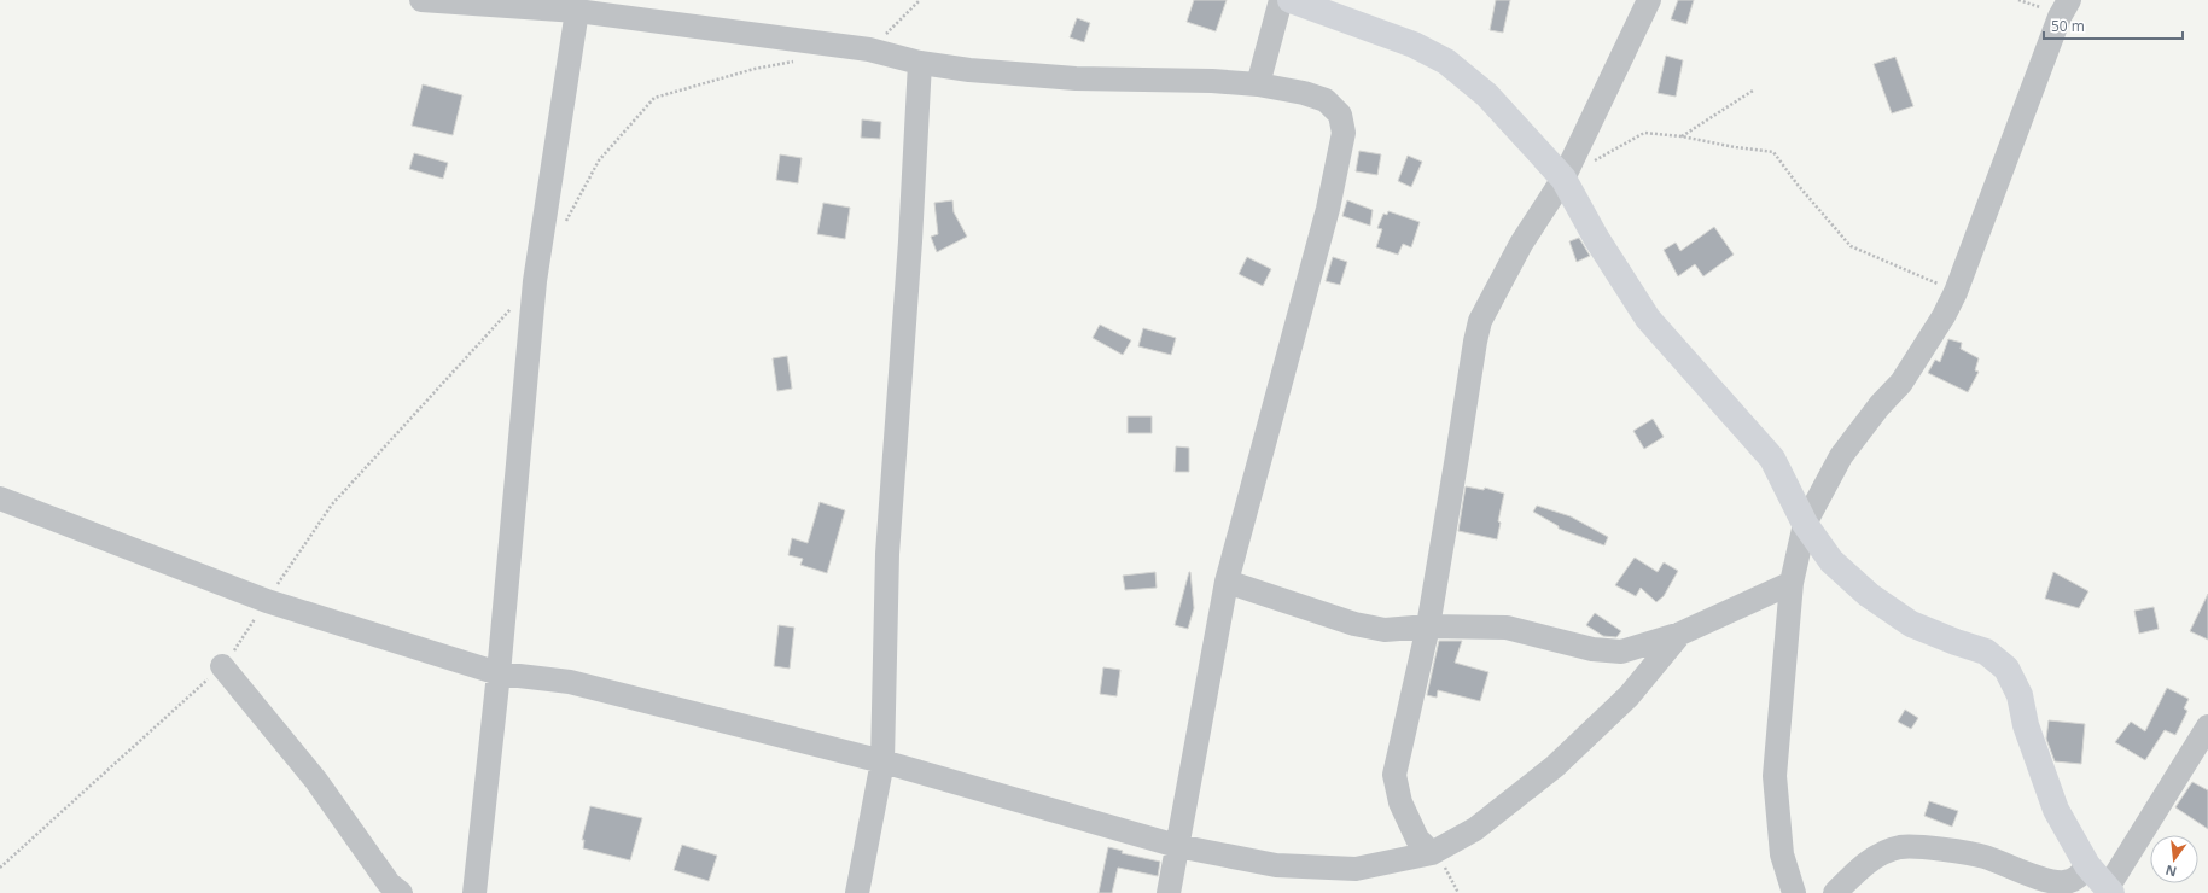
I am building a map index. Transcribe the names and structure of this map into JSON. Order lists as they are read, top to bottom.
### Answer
{
  "scale_bar": "50 m",
  "north": "bottom"
}
